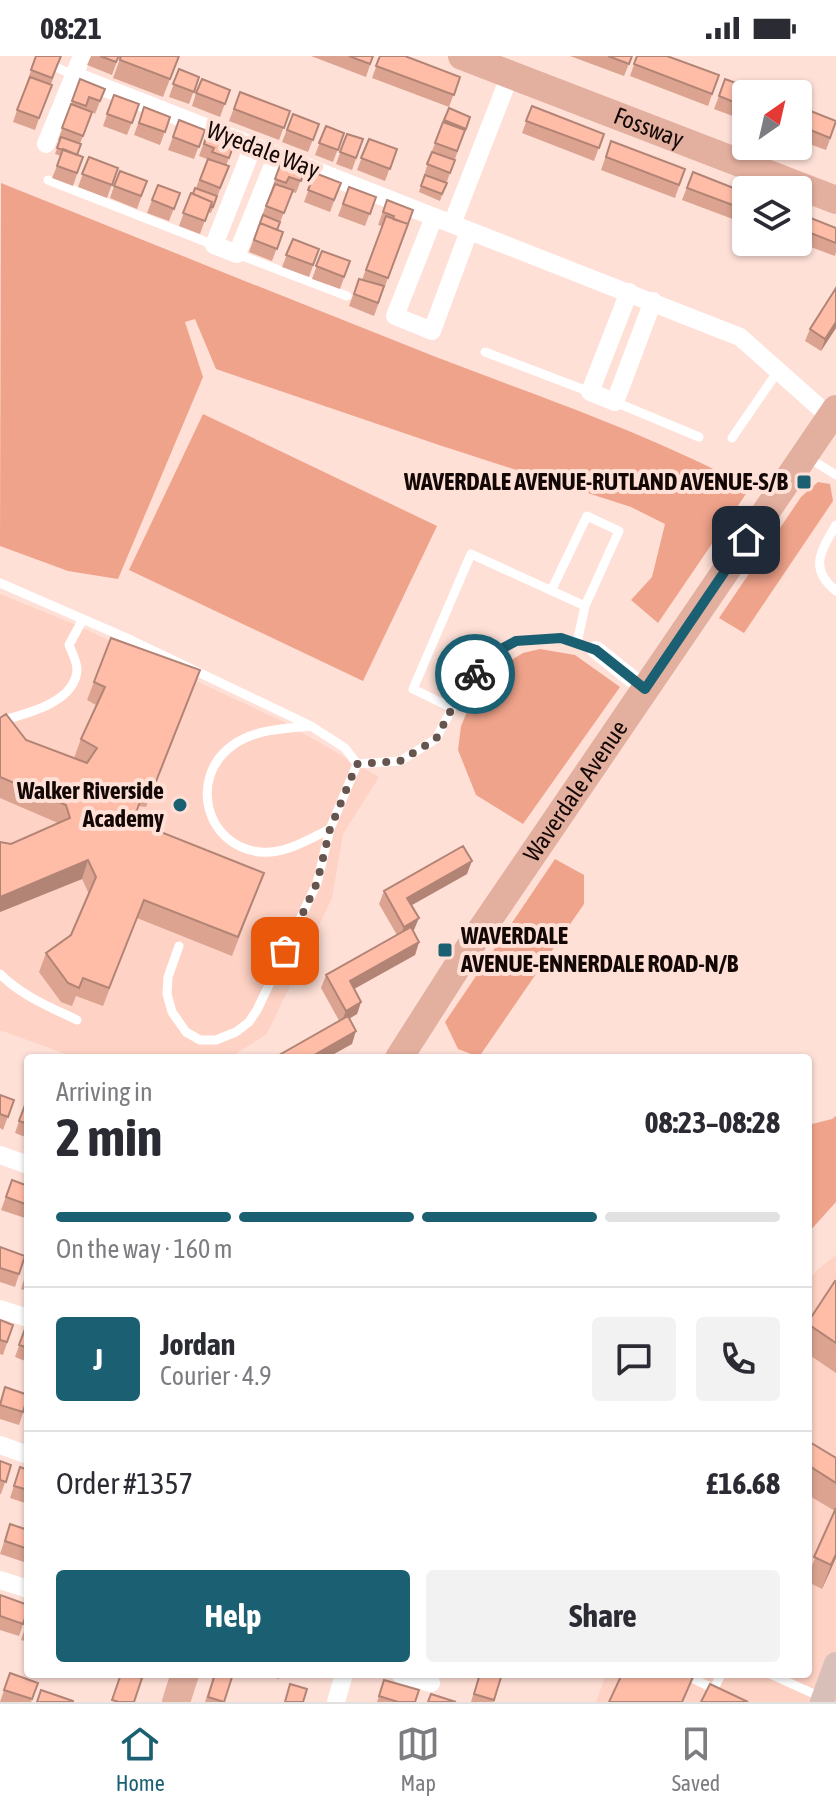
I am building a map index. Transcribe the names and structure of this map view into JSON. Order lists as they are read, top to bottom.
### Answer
{
  "streets": {
    "main road": ["Fossway", "Waverdale Avenue"],
    "street": ["Wyedale Way"]
  },
  "crossings": [
    ["Wyedale Way", "Waverdale Avenue"]
  ],
  "places": {
    "transit": ["WAVERDALE AVENUE-RUTLAND AVENUE-S/B", "WAVERDALE AVENUE-ENNERDALE ROAD-N/B"],
    "other": ["Walker Riverside Academy"]
  },
  "north": "top right",
  "page": {
    "status": "08:21",
    "heading": ["2 min", "Arriving in", "08:23–08:28"],
    "panel": [
      "Jordan",
      "Courier · 4.9",
      "Order #1357",
      "£16.68"
    ],
    "bar": "On the way · 160 m",
    "round": "J",
    "buttons": ["Help", "Share"],
    "tabs": ["Home", "Map", "Saved"]
  }
}
